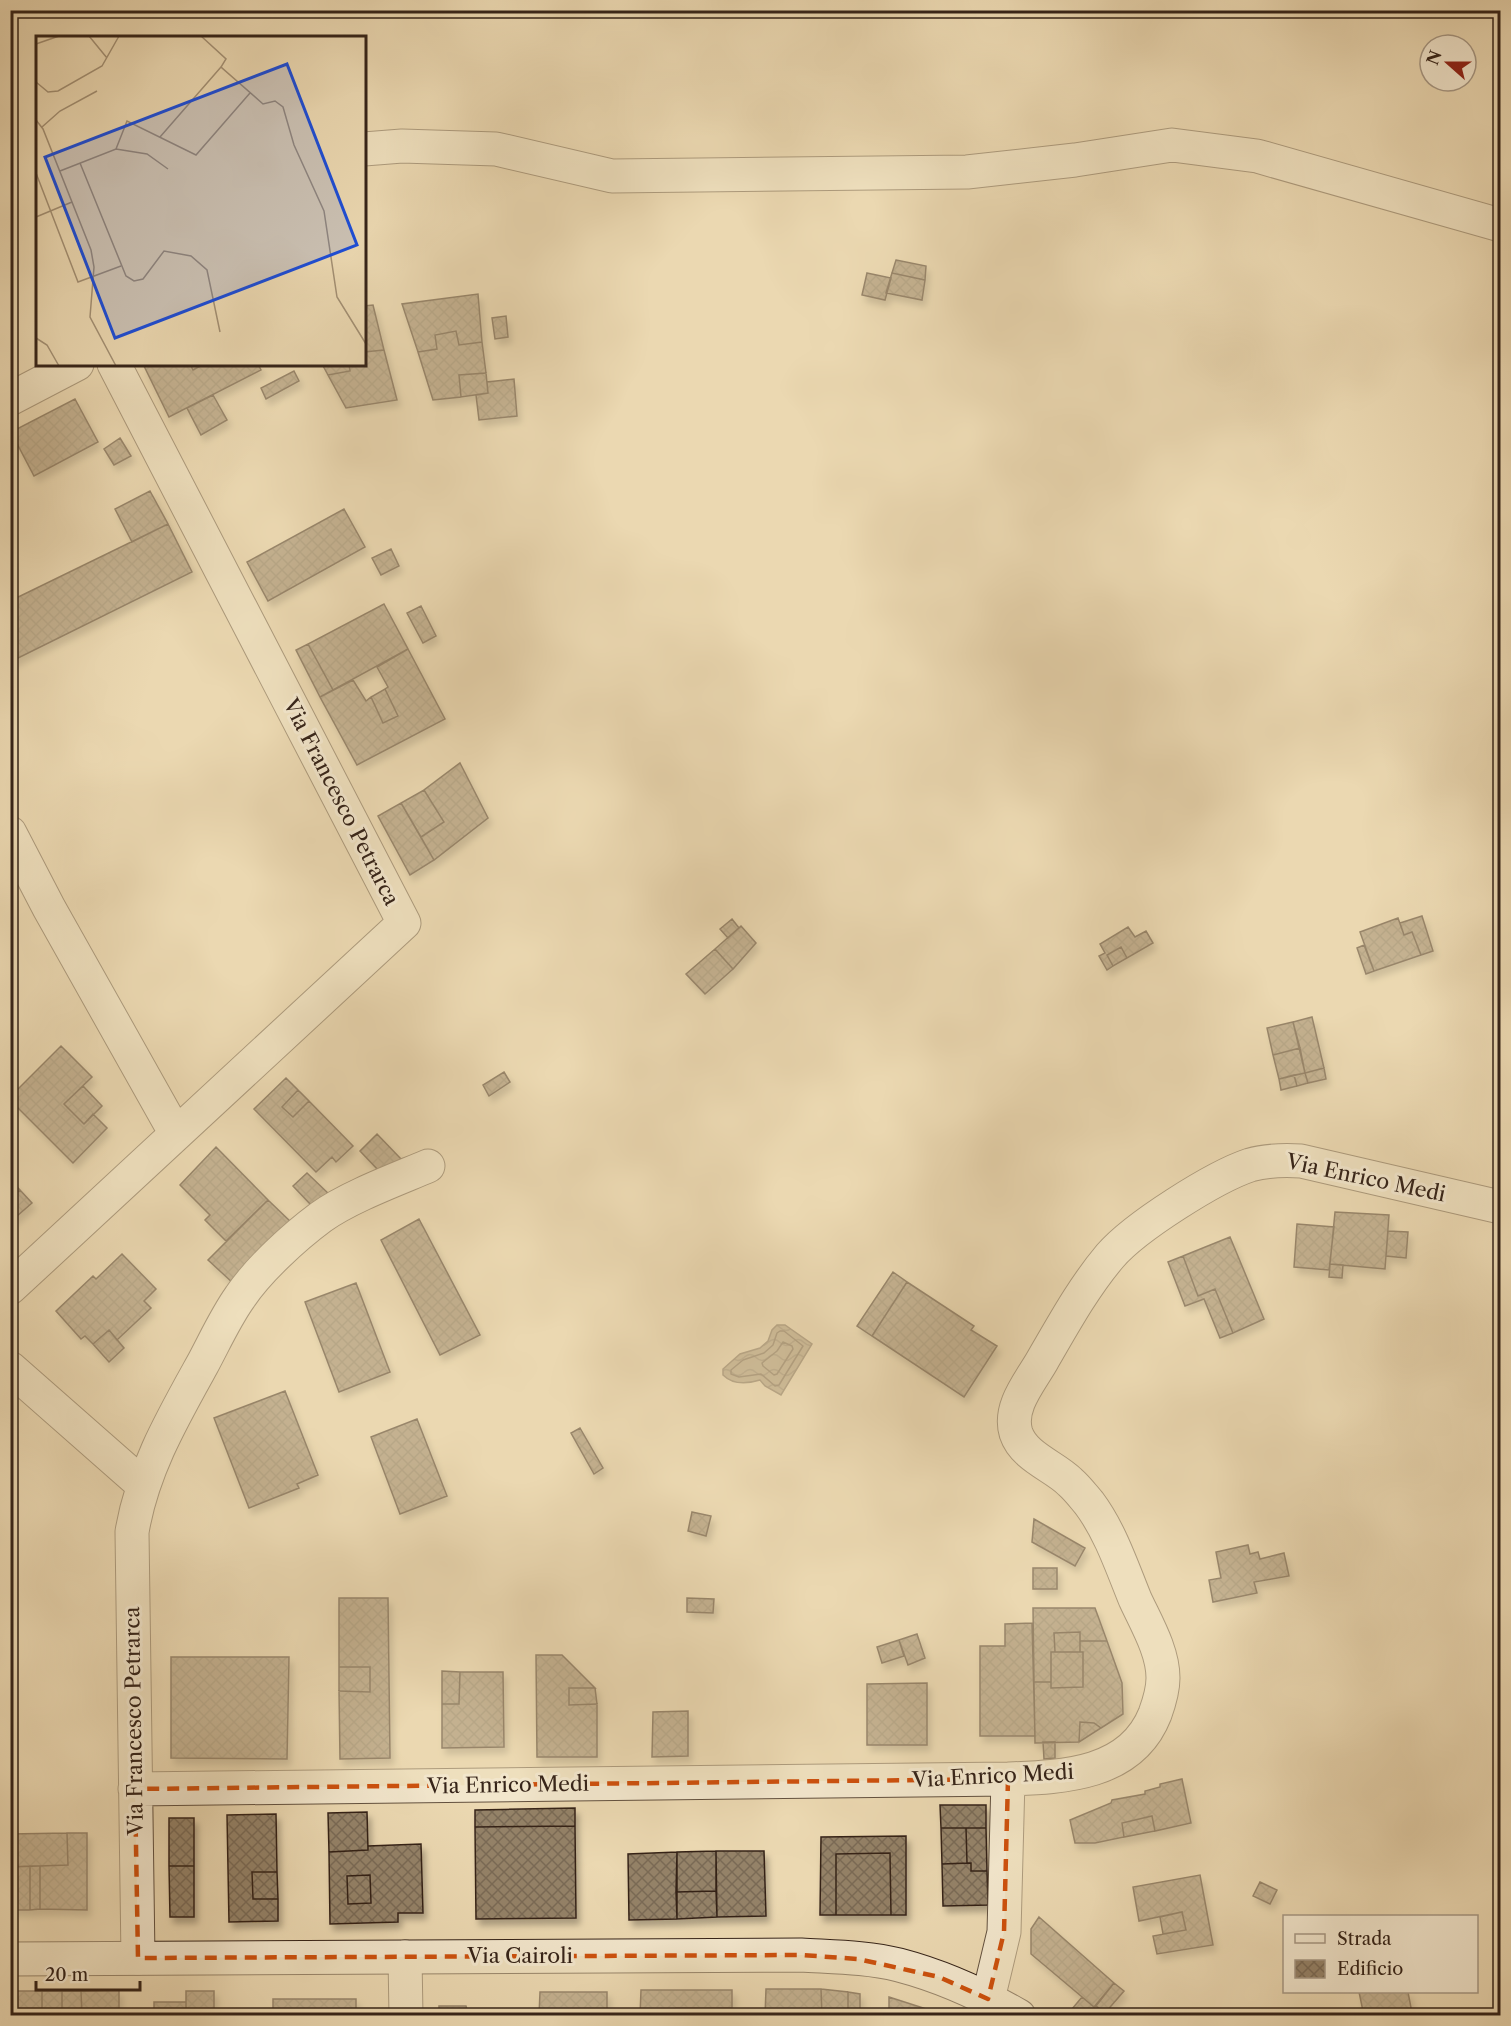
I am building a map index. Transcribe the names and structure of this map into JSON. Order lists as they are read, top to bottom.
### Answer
{
  "streets": {
    "street": ["Via Francesco Petrarca", "Via Enrico Medi", "Via Cairoli"]
  },
  "crossings": [
    ["Via Francesco Petrarca", "Via Enrico Medi"],
    ["Via Francesco Petrarca", "Via Cairoli"]
  ],
  "legend": ["Strada", "Edificio"],
  "scale_bar": "20 m",
  "north": "left"
}
